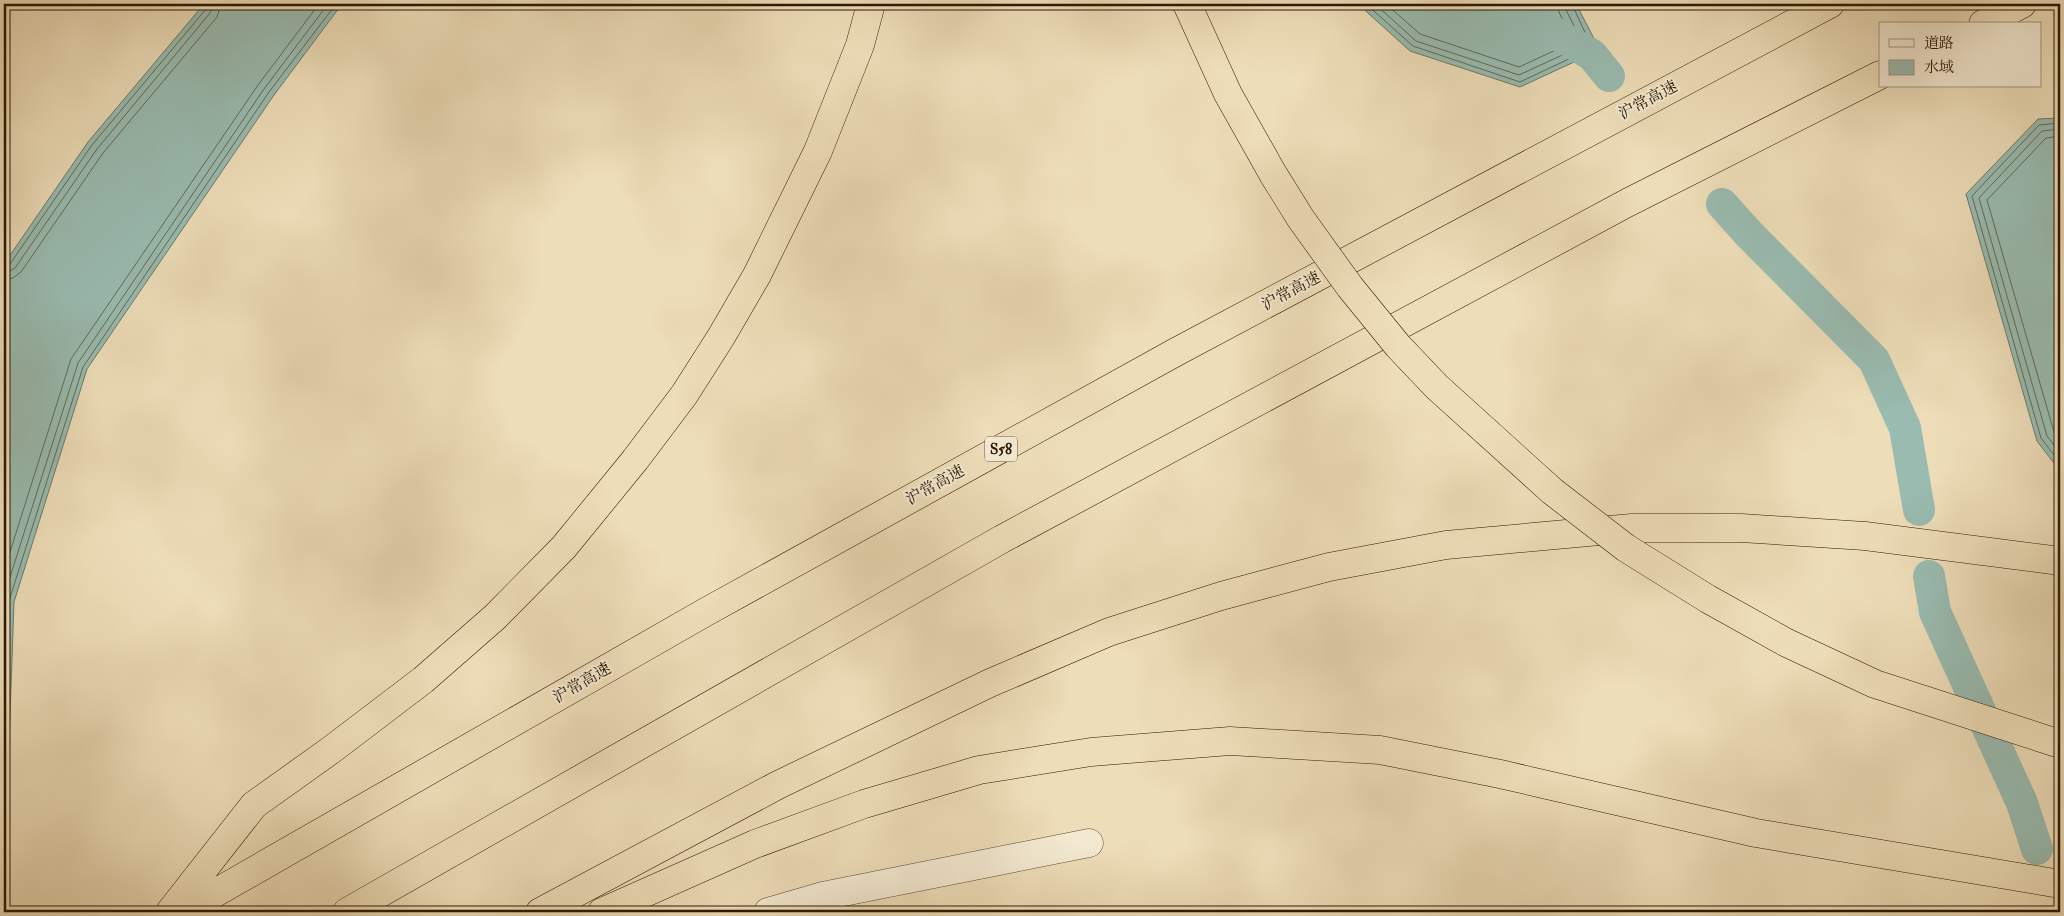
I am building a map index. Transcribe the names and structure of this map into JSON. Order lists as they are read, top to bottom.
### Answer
{
  "streets": {
    "highway": ["沪常高速", "S58"]
  },
  "legend": ["道路", "水域"]
}
